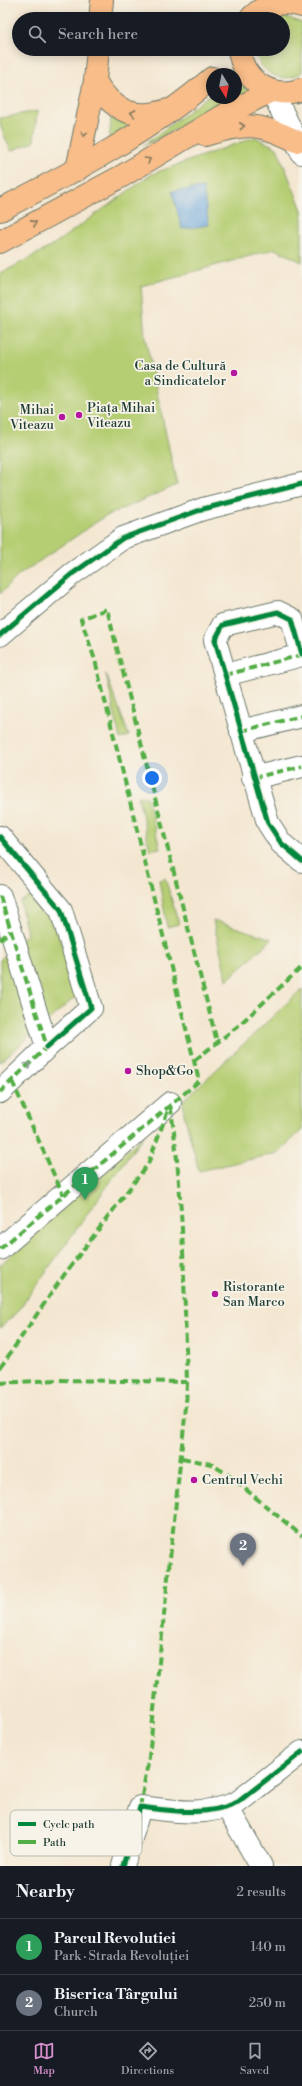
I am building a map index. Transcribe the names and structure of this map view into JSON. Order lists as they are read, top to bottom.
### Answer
{
  "places": [
    "Casa de Cultură a Sindicatelor",
    "Piața Mihai Viteazu",
    "Mihai Viteazu",
    "Shop&Go",
    "Ristorante San Marco",
    "Centrul Vechi"
  ],
  "legend": ["Cycle path", "Path"],
  "north": "bottom",
  "page": {
    "search": "Search here",
    "pins": ["1", "2"],
    "heading": ["Nearby", "2 results"],
    "list": [
      {
        "mark": "1",
        "name": "Parcul Revolutiei",
        "note": "Park · Strada Revoluției",
        "value": "140 m"
      },
      {
        "mark": "2",
        "name": "Biserica Târgului",
        "note": "Church",
        "value": "250 m"
      }
    ],
    "nav": ["Map", "Directions", "Saved"]
  }
}
